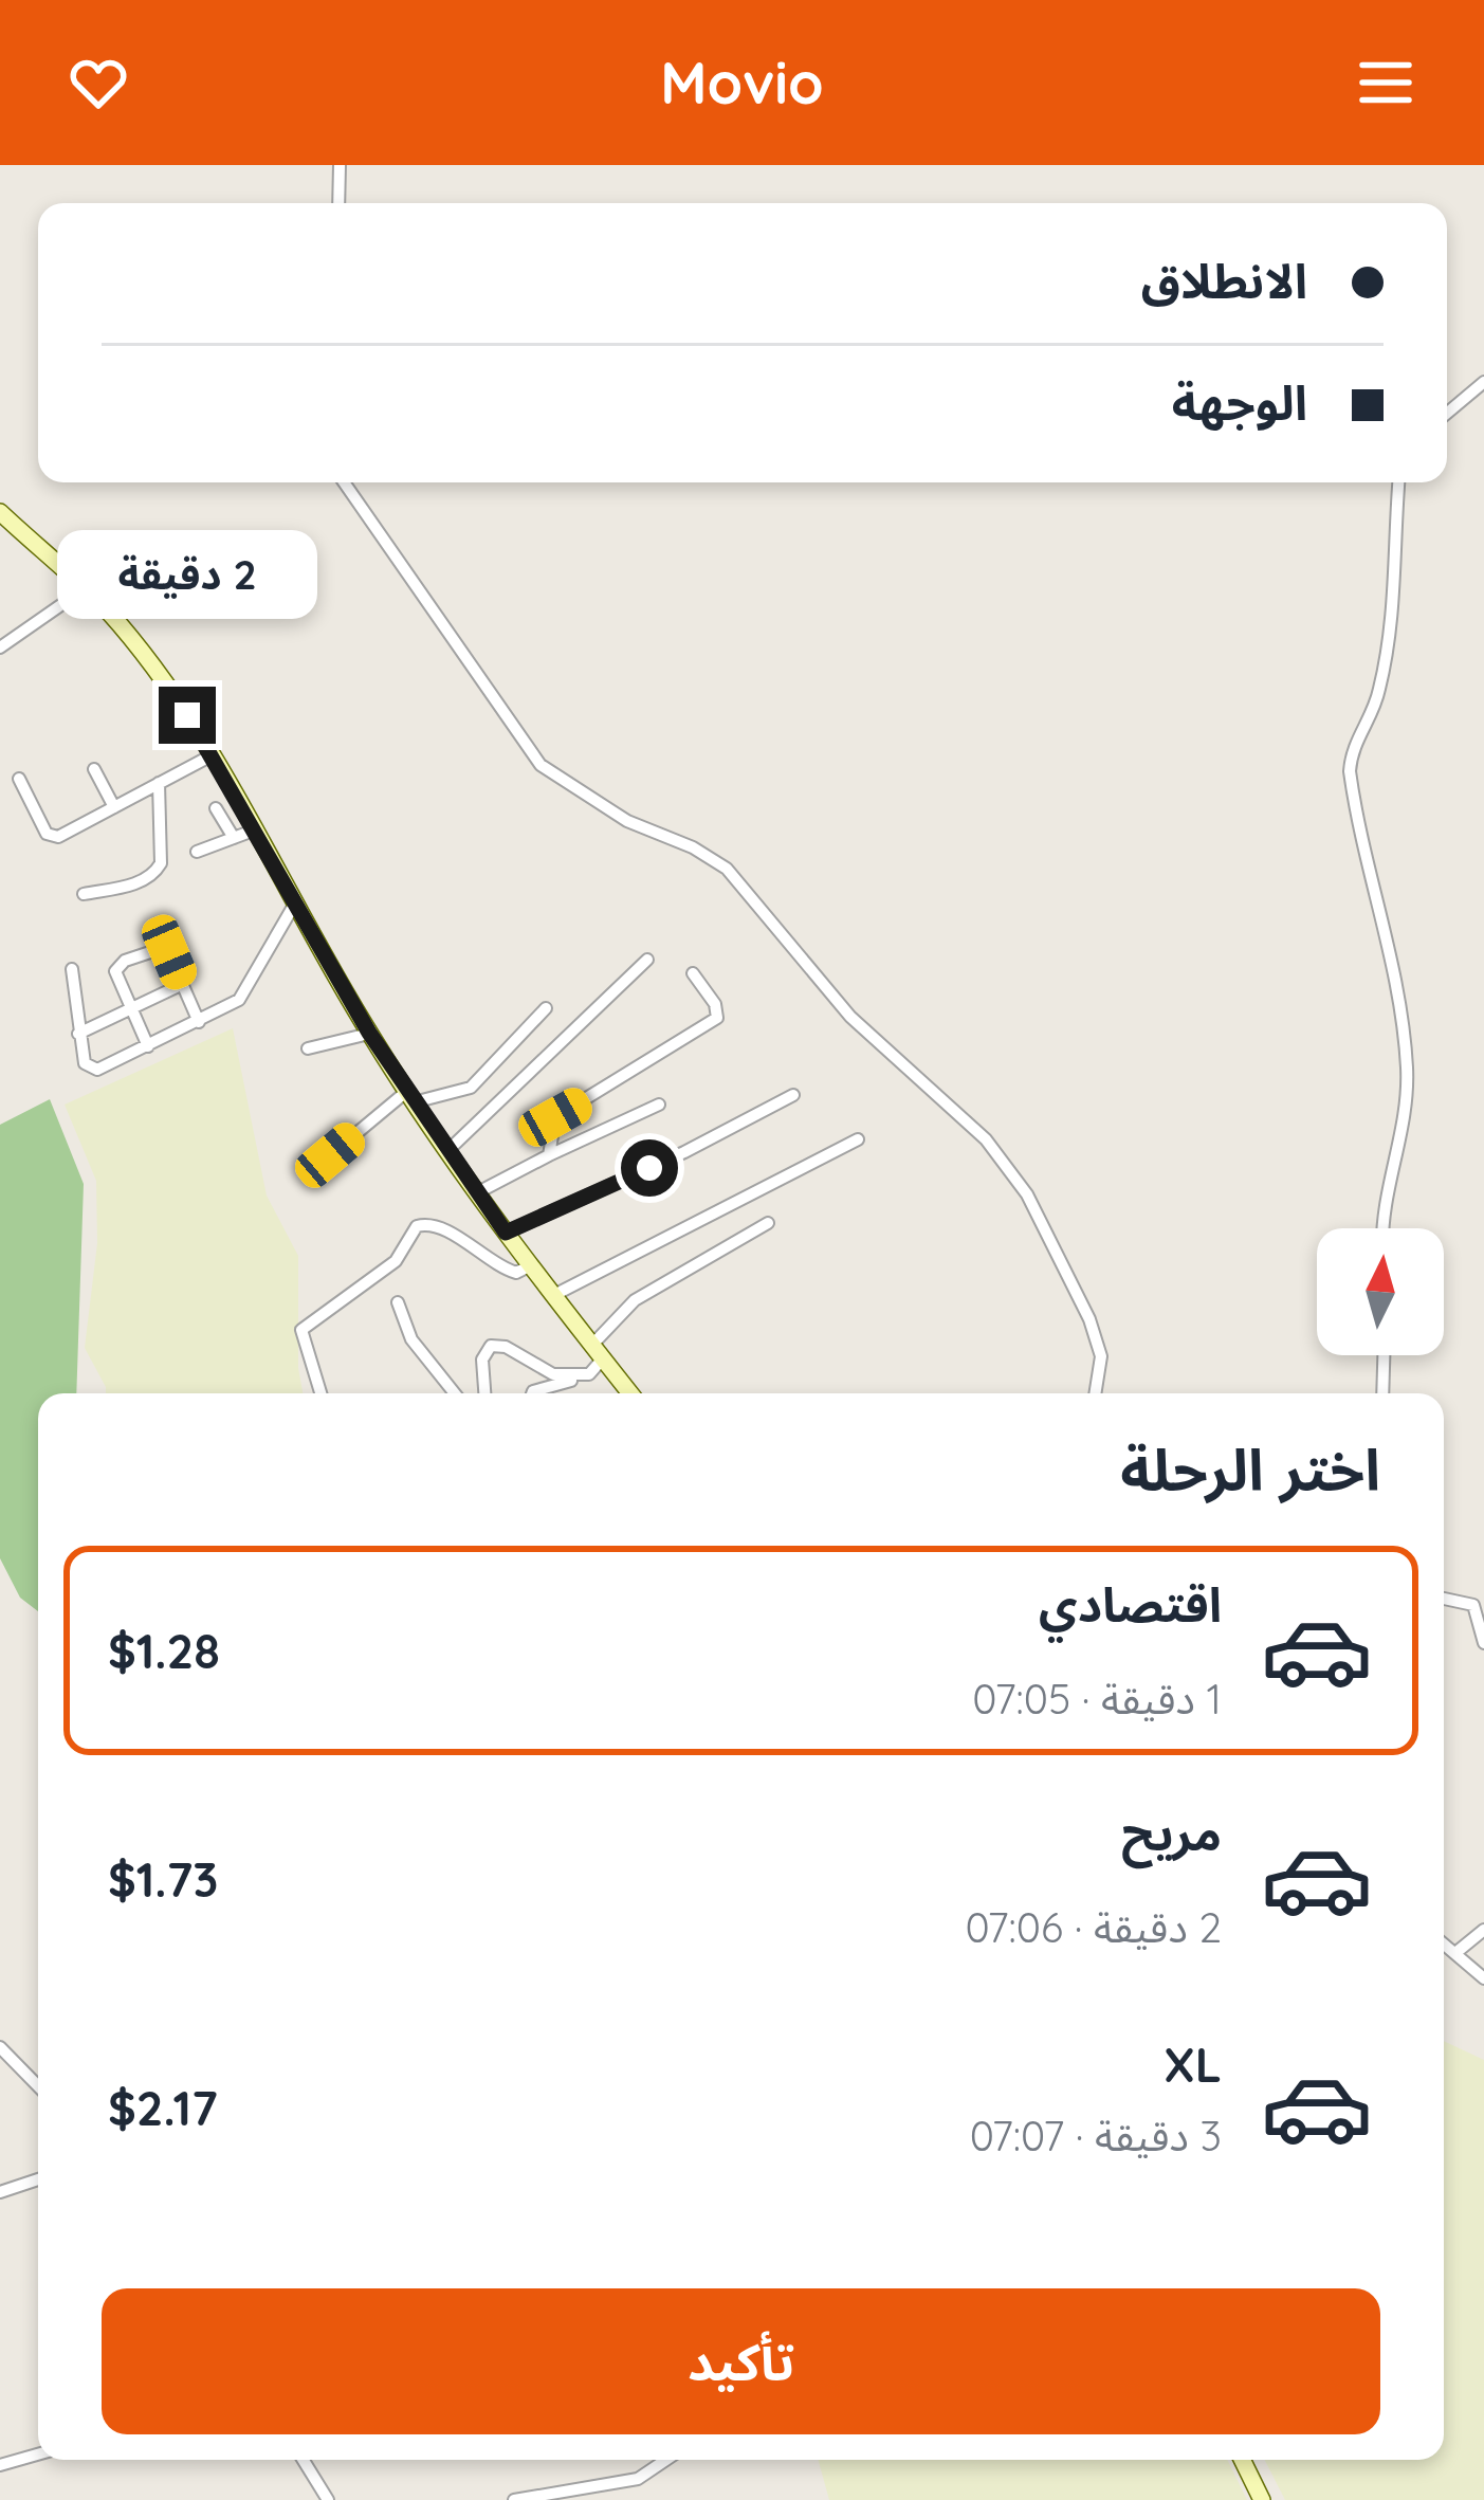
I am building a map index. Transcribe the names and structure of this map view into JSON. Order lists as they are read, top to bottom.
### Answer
{
  "north": "top",
  "page": {
    "header": "Movio",
    "banner": ["الانطلاق", "الوجهة"],
    "bubble": "2 دقيقة",
    "heading": "اختر الرحلة",
    "list": [
      {
        "name": "اقتصادي",
        "note": "1 دقيقة · 07:05",
        "value": "$1.28"
      },
      {
        "name": "مريح",
        "note": "2 دقيقة · 07:06",
        "value": "$1.73"
      },
      {
        "name": "XL",
        "note": "3 دقيقة · 07:07",
        "value": "$2.17"
      }
    ],
    "buttons": "تأكيد"
  }
}
